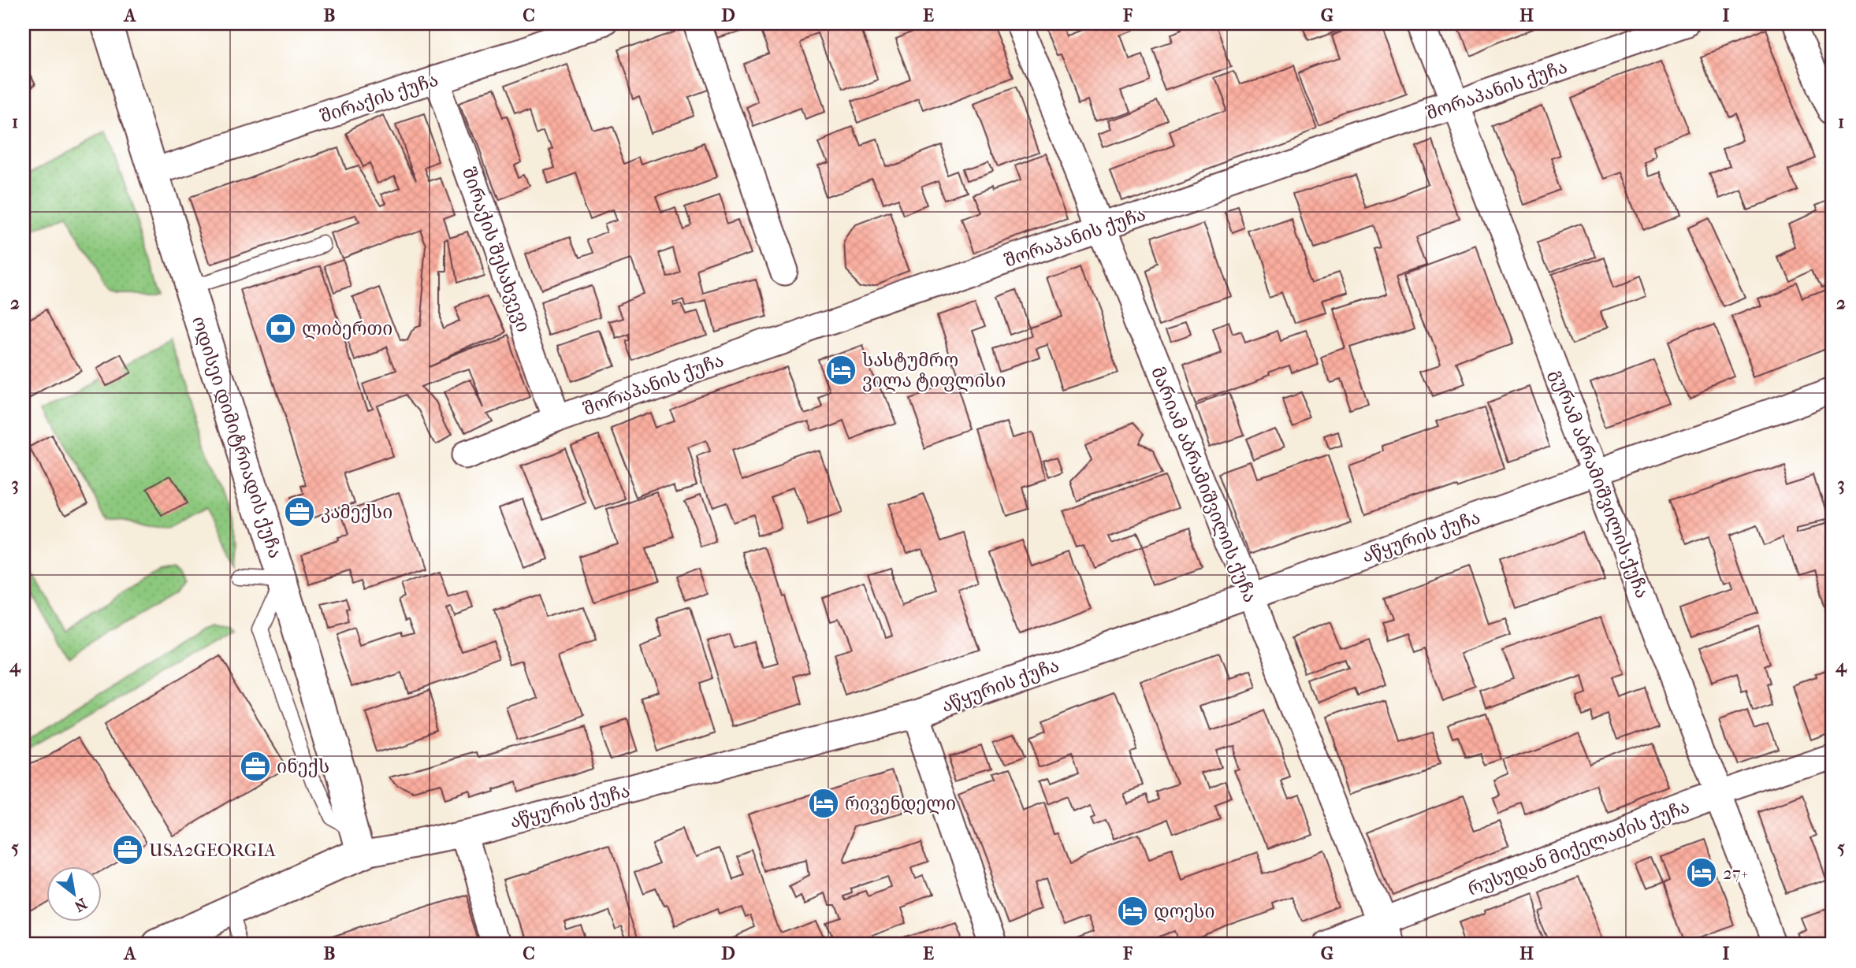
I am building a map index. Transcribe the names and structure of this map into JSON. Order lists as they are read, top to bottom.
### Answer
{
  "streets": {
    "main road": ["ოდისეი დიმიტრიადის ქუჩა", "აწყურის ქუჩა"],
    "street": [
      "შორაპანის ქუჩა",
      "შირაქის ქუჩა",
      "შირაქის შესახვევი",
      "გურამ აბრამიშვილის ქუჩა",
      "მარიამ აბრამიშვილის ქუჩა",
      "რუსუდან მიქელაძის ქუჩა"
    ]
  },
  "crossings": [
    ["შორაპანის ქუჩა", "შირაქის შესახვევი"],
    ["შორაპანის ქუჩა", "გურამ აბრამიშვილის ქუჩა"],
    ["შორაპანის ქუჩა", "მარიამ აბრამიშვილის ქუჩა"],
    ["შირაქის ქუჩა", "შირაქის შესახვევი"],
    ["შირაქის ქუჩა", "ოდისეი დიმიტრიადის ქუჩა"],
    ["ოდისეი დიმიტრიადის ქუჩა", "აწყურის ქუჩა"],
    ["გურამ აბრამიშვილის ქუჩა", "აწყურის ქუჩა"],
    ["გურამ აბრამიშვილის ქუჩა", "რუსუდან მიქელაძის ქუჩა"],
    ["მარიამ აბრამიშვილის ქუჩა", "აწყურის ქუჩა"],
    ["მარიამ აბრამიშვილის ქუჩა", "რუსუდან მიქელაძის ქუჩა"]
  ],
  "places": {
    "bank": ["ლიბერთი"],
    "hotel": [
      "სასტუმრო ვილა ტიფლისი",
      "რივენდელი",
      "27+",
      "დოესი"
    ],
    "office": ["კამექსი", "ინექს", "USA2GEORGIA"]
  },
  "north": "bottom right",
  "grid": {
    "columns": [
      "A",
      "B",
      "C",
      "D",
      "E",
      "F",
      "G",
      "H",
      "I"
    ],
    "rows": [
      "1",
      "2",
      "3",
      "4",
      "5"
    ]
  }
}
